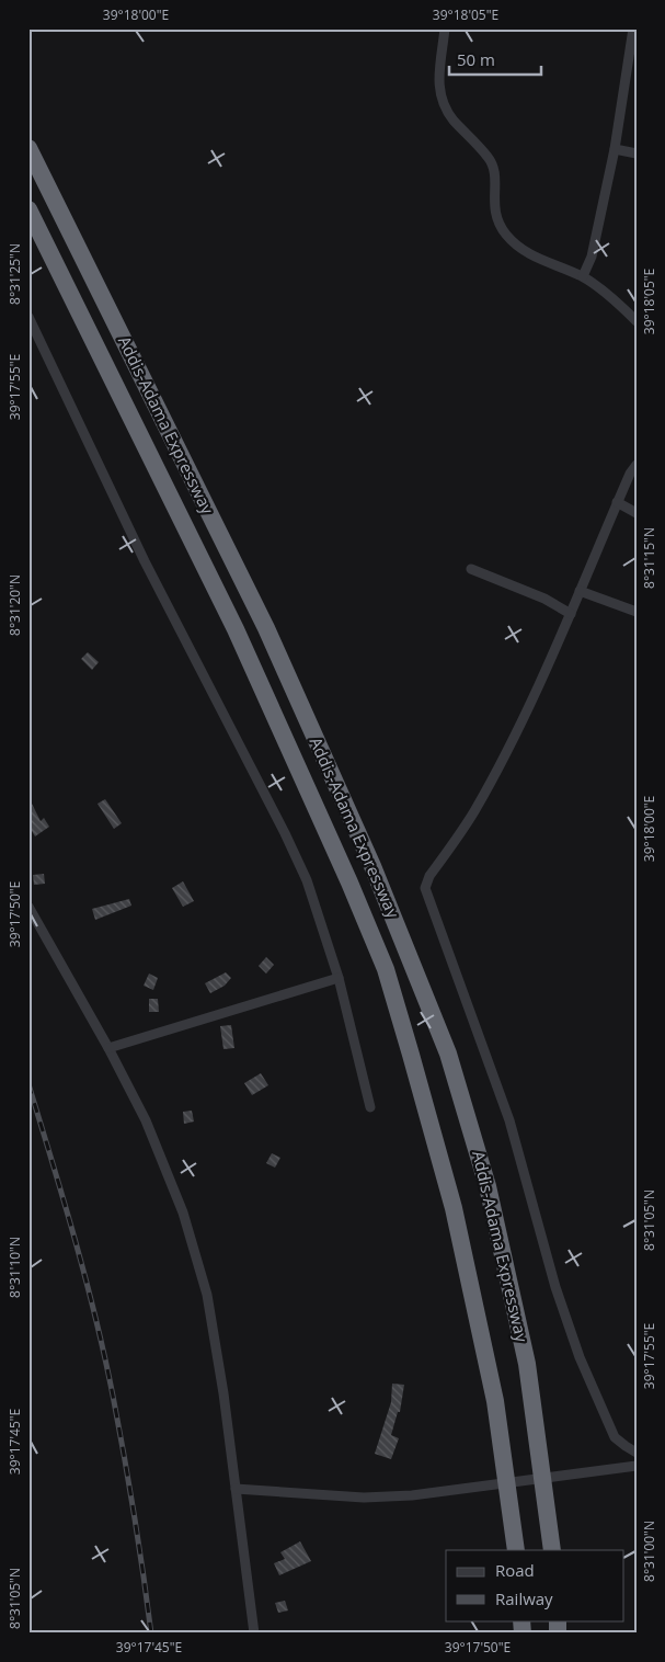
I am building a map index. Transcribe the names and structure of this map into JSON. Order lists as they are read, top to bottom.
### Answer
{
  "streets": {
    "highway": ["Addis-Adama Expressway"]
  },
  "legend": ["Road", "Railway"],
  "scale_bar": "50 m",
  "coordinates": [
    "39°18'00\"E",
    "39°18'05\"E",
    "8°31'25\"N",
    "39°17'55\"E",
    "8°31'15\"N",
    "8°31'20\"N",
    "39°17'50\"E",
    "8°31'05\"N",
    "8°31'10\"N",
    "39°17'45\"E",
    "8°31'00\"N"
  ]
}
